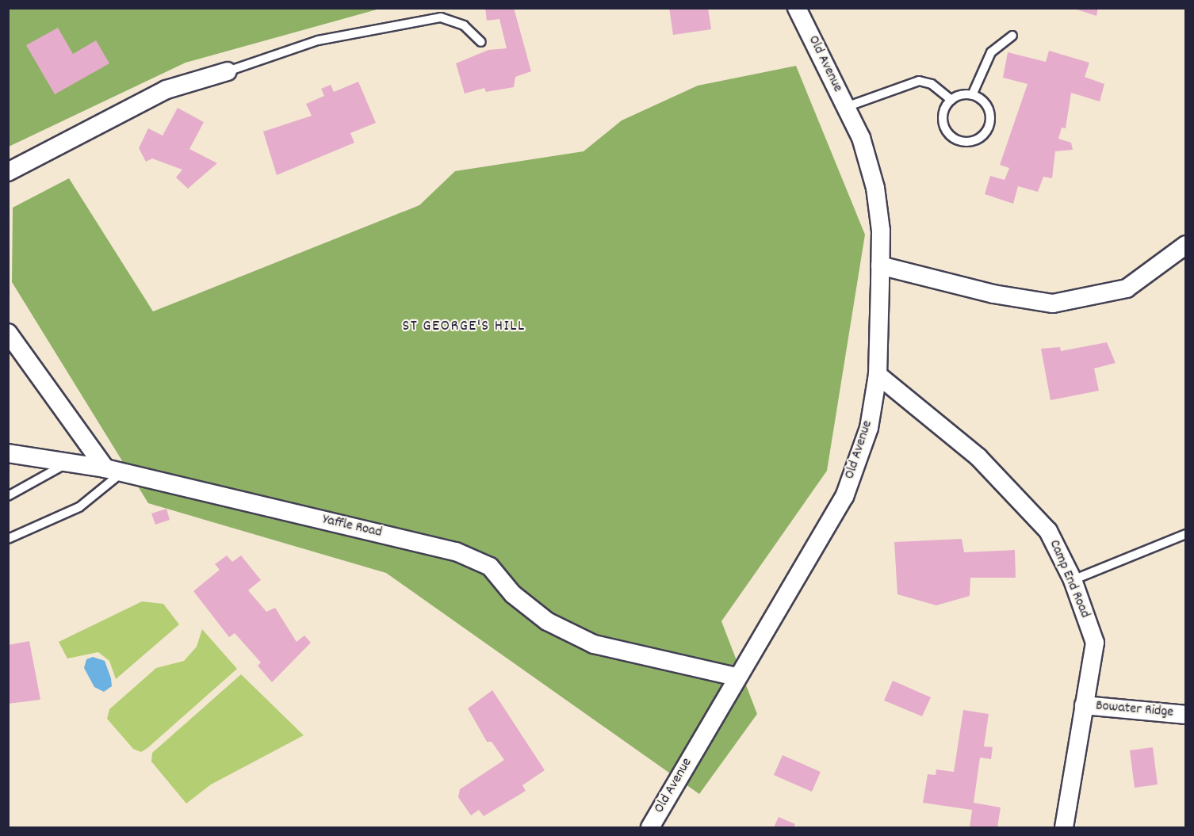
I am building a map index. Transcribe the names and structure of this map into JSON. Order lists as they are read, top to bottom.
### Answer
{
  "streets": {
    "street": [
      "Old Avenue",
      "Yaffle Road",
      "Camp End Road",
      "Bowater Ridge"
    ]
  },
  "crossings": [
    ["Old Avenue", "Yaffle Road"],
    ["Old Avenue", "Camp End Road"],
    ["Camp End Road", "Bowater Ridge"]
  ],
  "districts": ["ST GEORGE'S HILL"]
}
